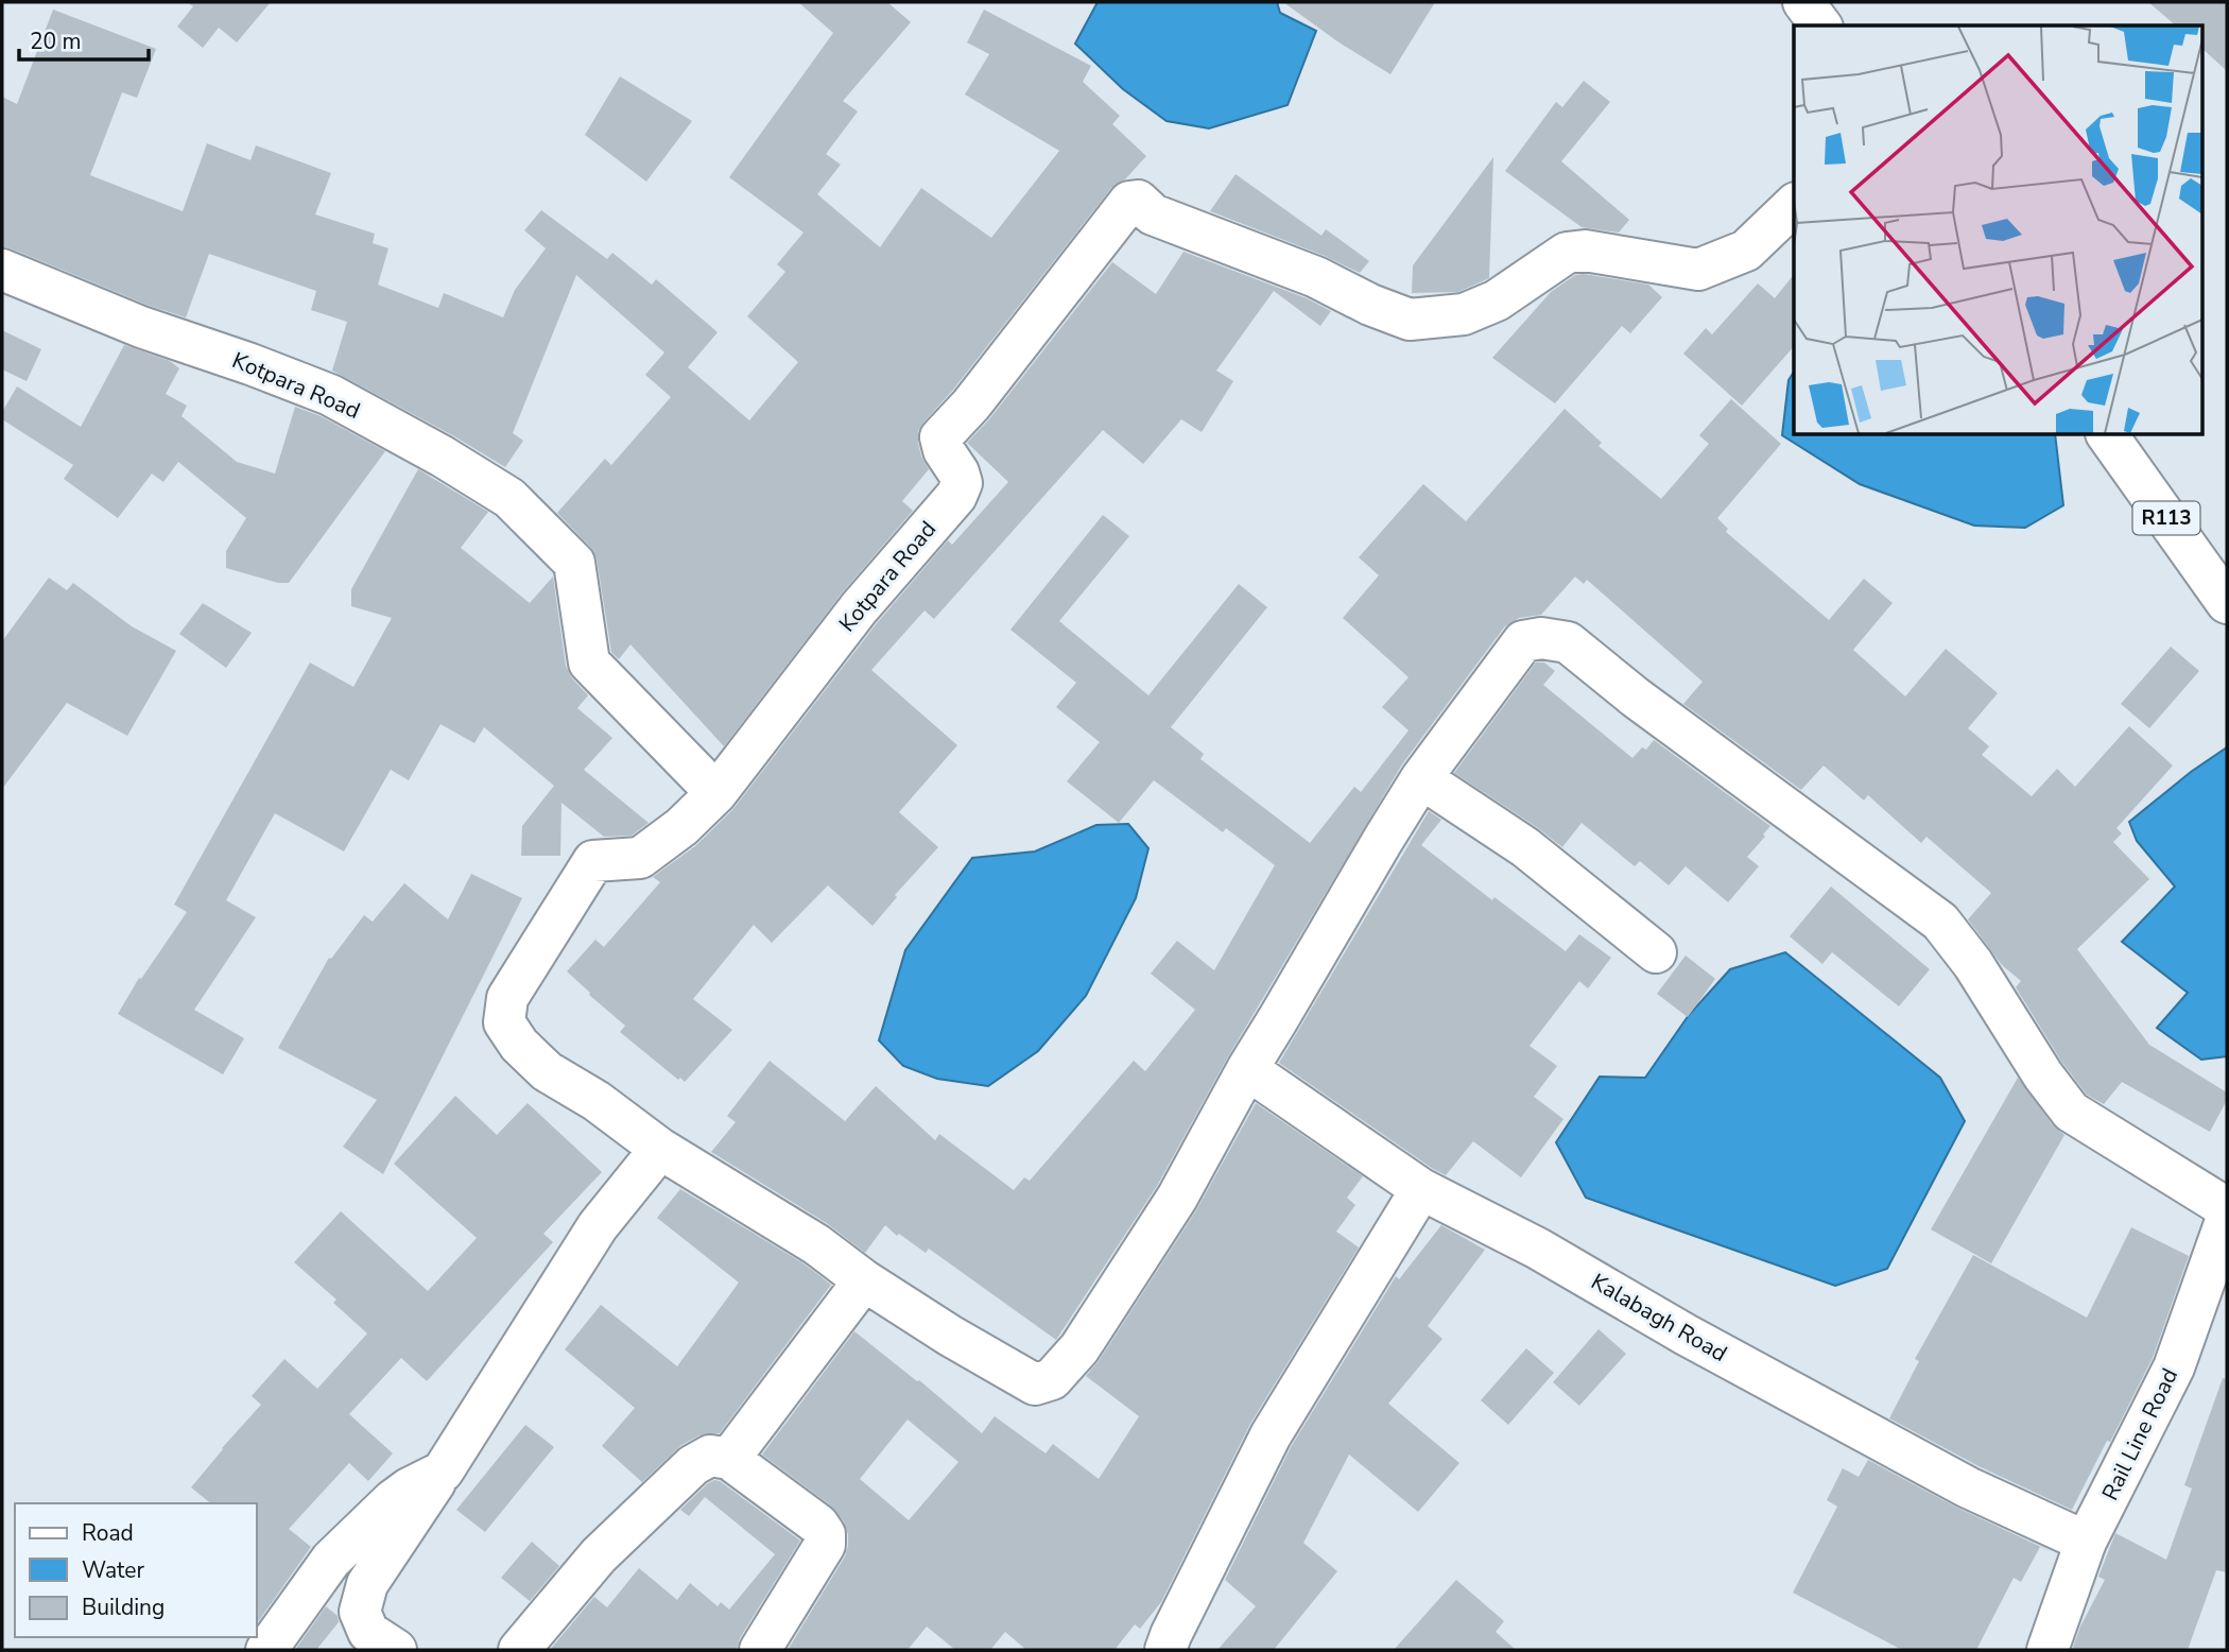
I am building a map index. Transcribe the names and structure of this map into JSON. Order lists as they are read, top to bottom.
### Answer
{
  "streets": {
    "street": [
      "Kotpara Road",
      "R113",
      "Kalabagh Road",
      "Rail Line Road"
    ]
  },
  "crossings": [
    ["Kalabagh Road", "Rail Line Road"]
  ],
  "legend": ["Road", "Water", "Building"],
  "scale_bar": "20 m"
}
